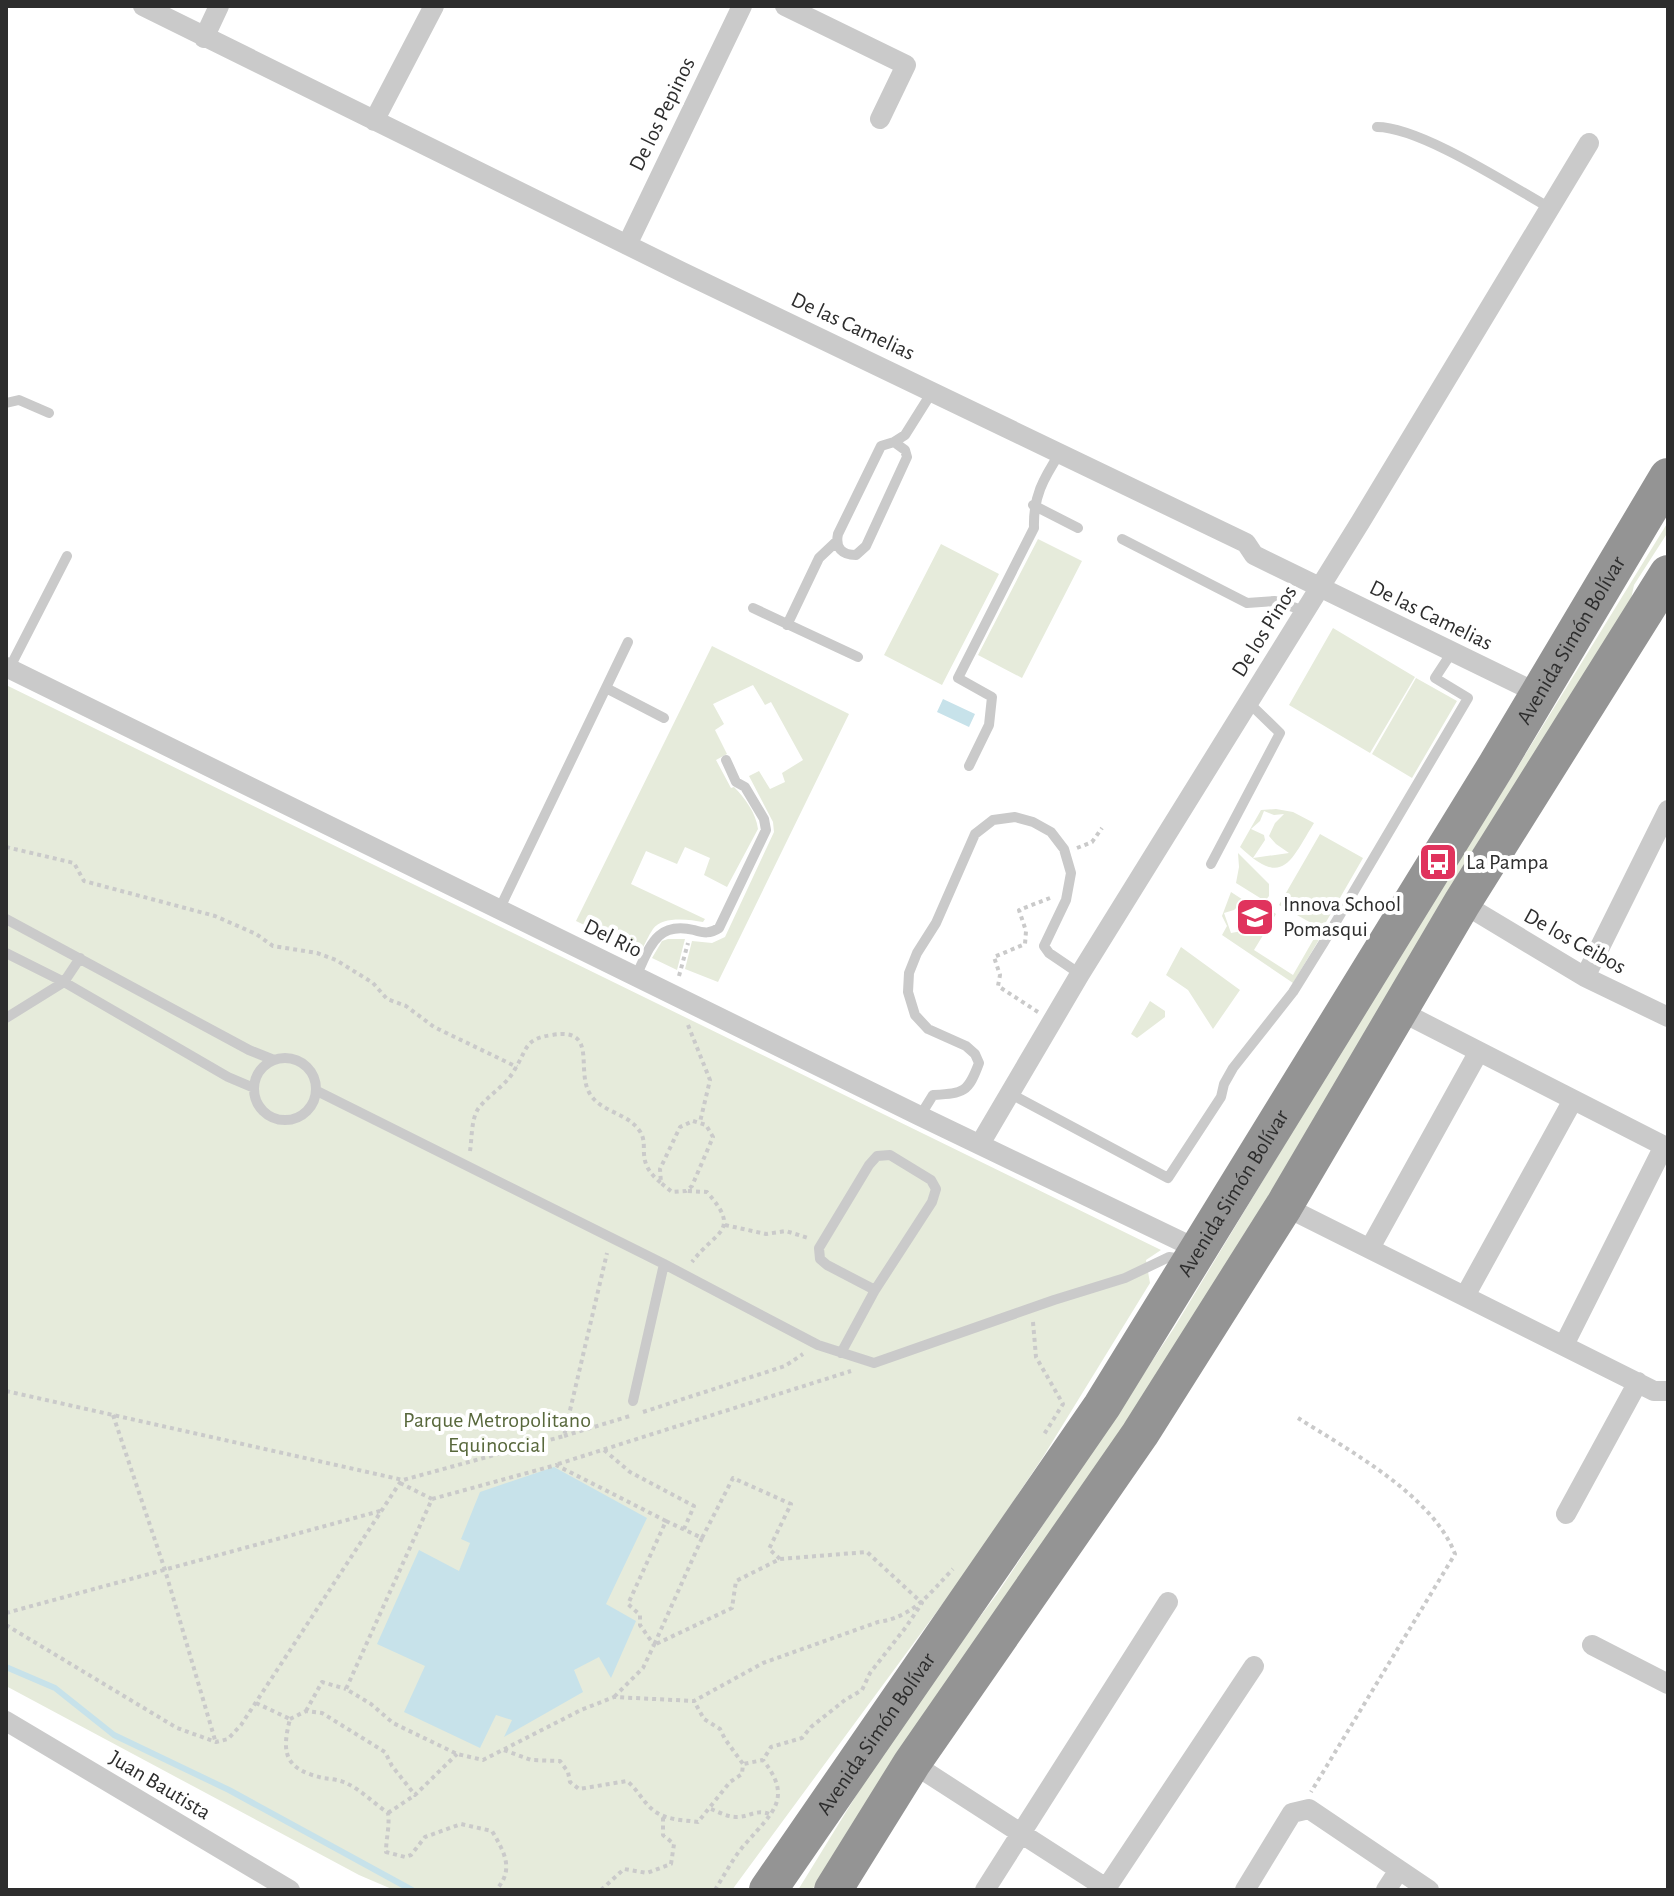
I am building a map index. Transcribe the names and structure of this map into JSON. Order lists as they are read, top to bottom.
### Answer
{
  "streets": {
    "highway": ["Avenida Simón Bolívar"],
    "street": [
      "De los Pepinos",
      "De las Camelias",
      "De los Pinos",
      "Del Rio",
      "De los Ceibos",
      "Juan Bautista"
    ]
  },
  "crossings": [
    ["De los Pepinos", "De las Camelias"],
    ["De las Camelias", "De los Pinos"],
    ["De las Camelias", "Avenida Simón Bolívar"],
    ["De los Pinos", "Del Rio"],
    ["Avenida Simón Bolívar", "Del Rio"],
    ["Avenida Simón Bolívar", "De los Ceibos"]
  ],
  "parks": ["Parque Metropolitano Equinoccial"],
  "places": {
    "bus stop": ["La Pampa"],
    "school or university": ["Innova School Pomasqui"]
  }
}
